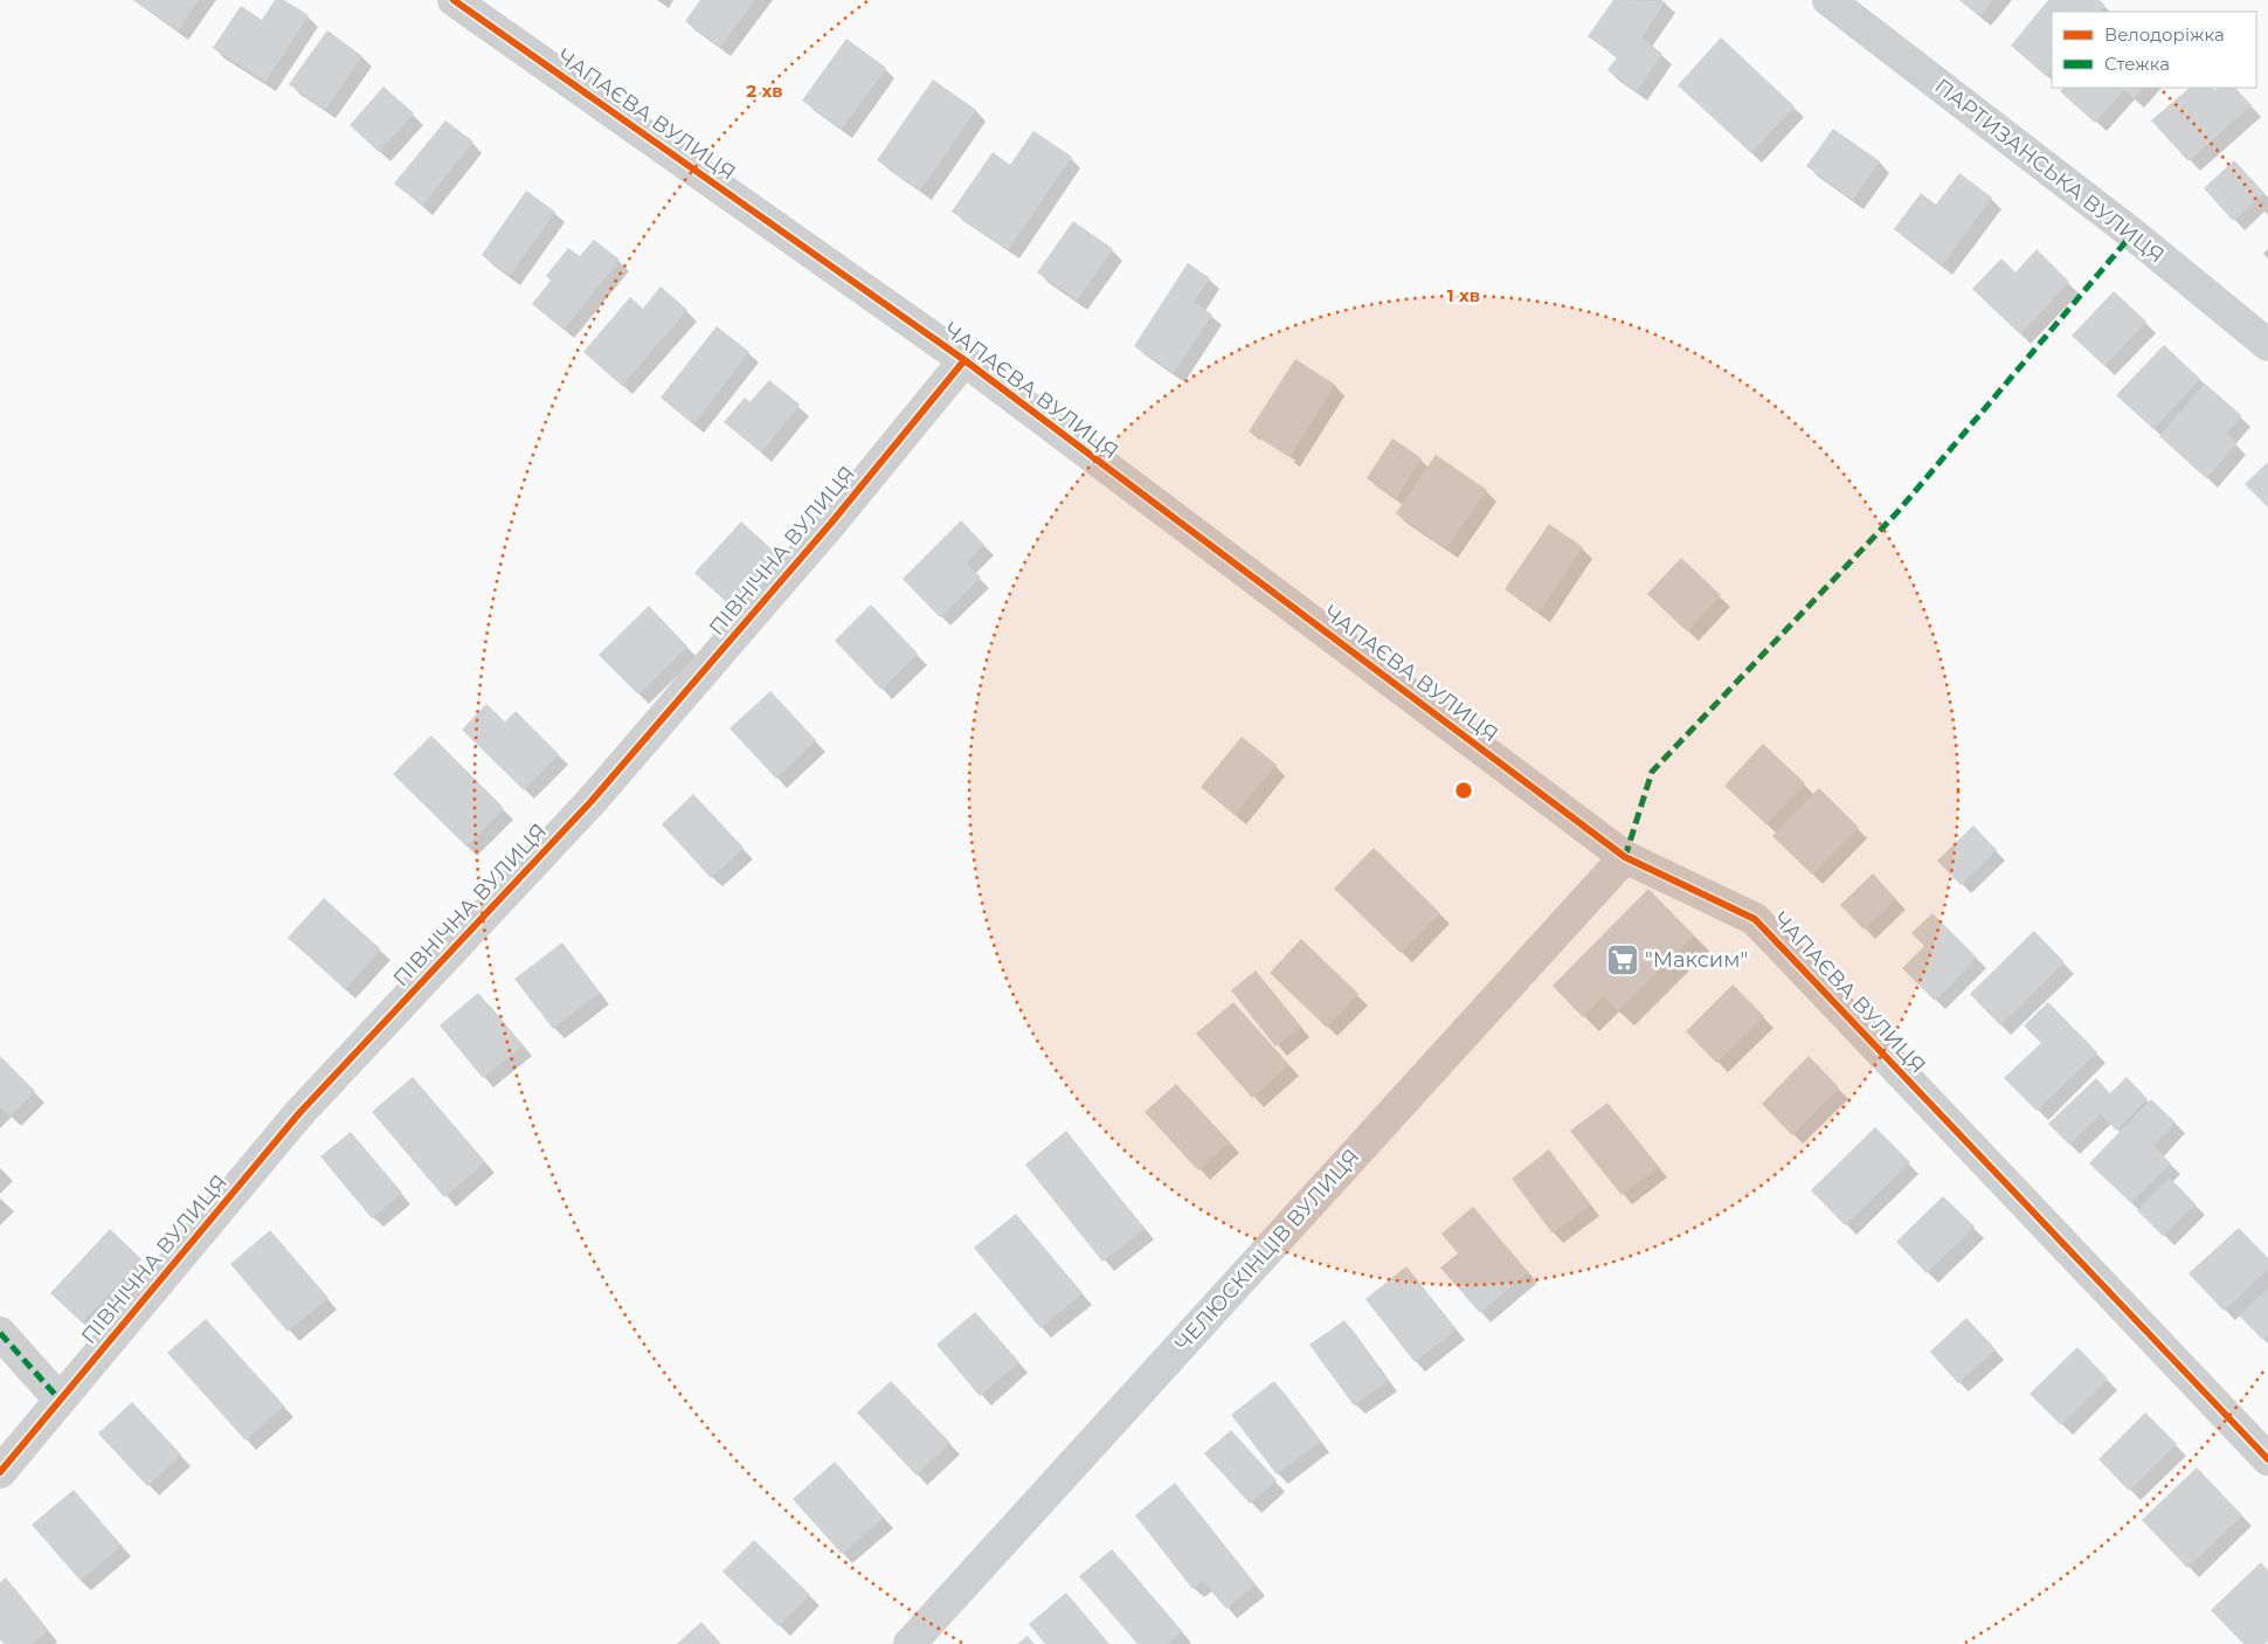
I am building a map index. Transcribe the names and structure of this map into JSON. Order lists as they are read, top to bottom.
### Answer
{
  "streets": {
    "street": [
      "ЧАПАЄВА ВУЛИЦЯ",
      "ПАРТИЗАНСЬКА ВУЛИЦЯ",
      "ПІВНІЧНА ВУЛИЦЯ",
      "ЧЕЛЮСКІНЦІВ ВУЛИЦЯ"
    ]
  },
  "crossings": [
    ["ЧАПАЄВА ВУЛИЦЯ", "ПІВНІЧНА ВУЛИЦЯ"],
    ["ЧАПАЄВА ВУЛИЦЯ", "ЧЕЛЮСКІНЦІВ ВУЛИЦЯ"]
  ],
  "places": {
    "supermarket": ["\"Максим\""]
  },
  "legend": ["Велодоріжка", "Стежка"],
  "rings": ["2 хв", "1 хв"]
}
